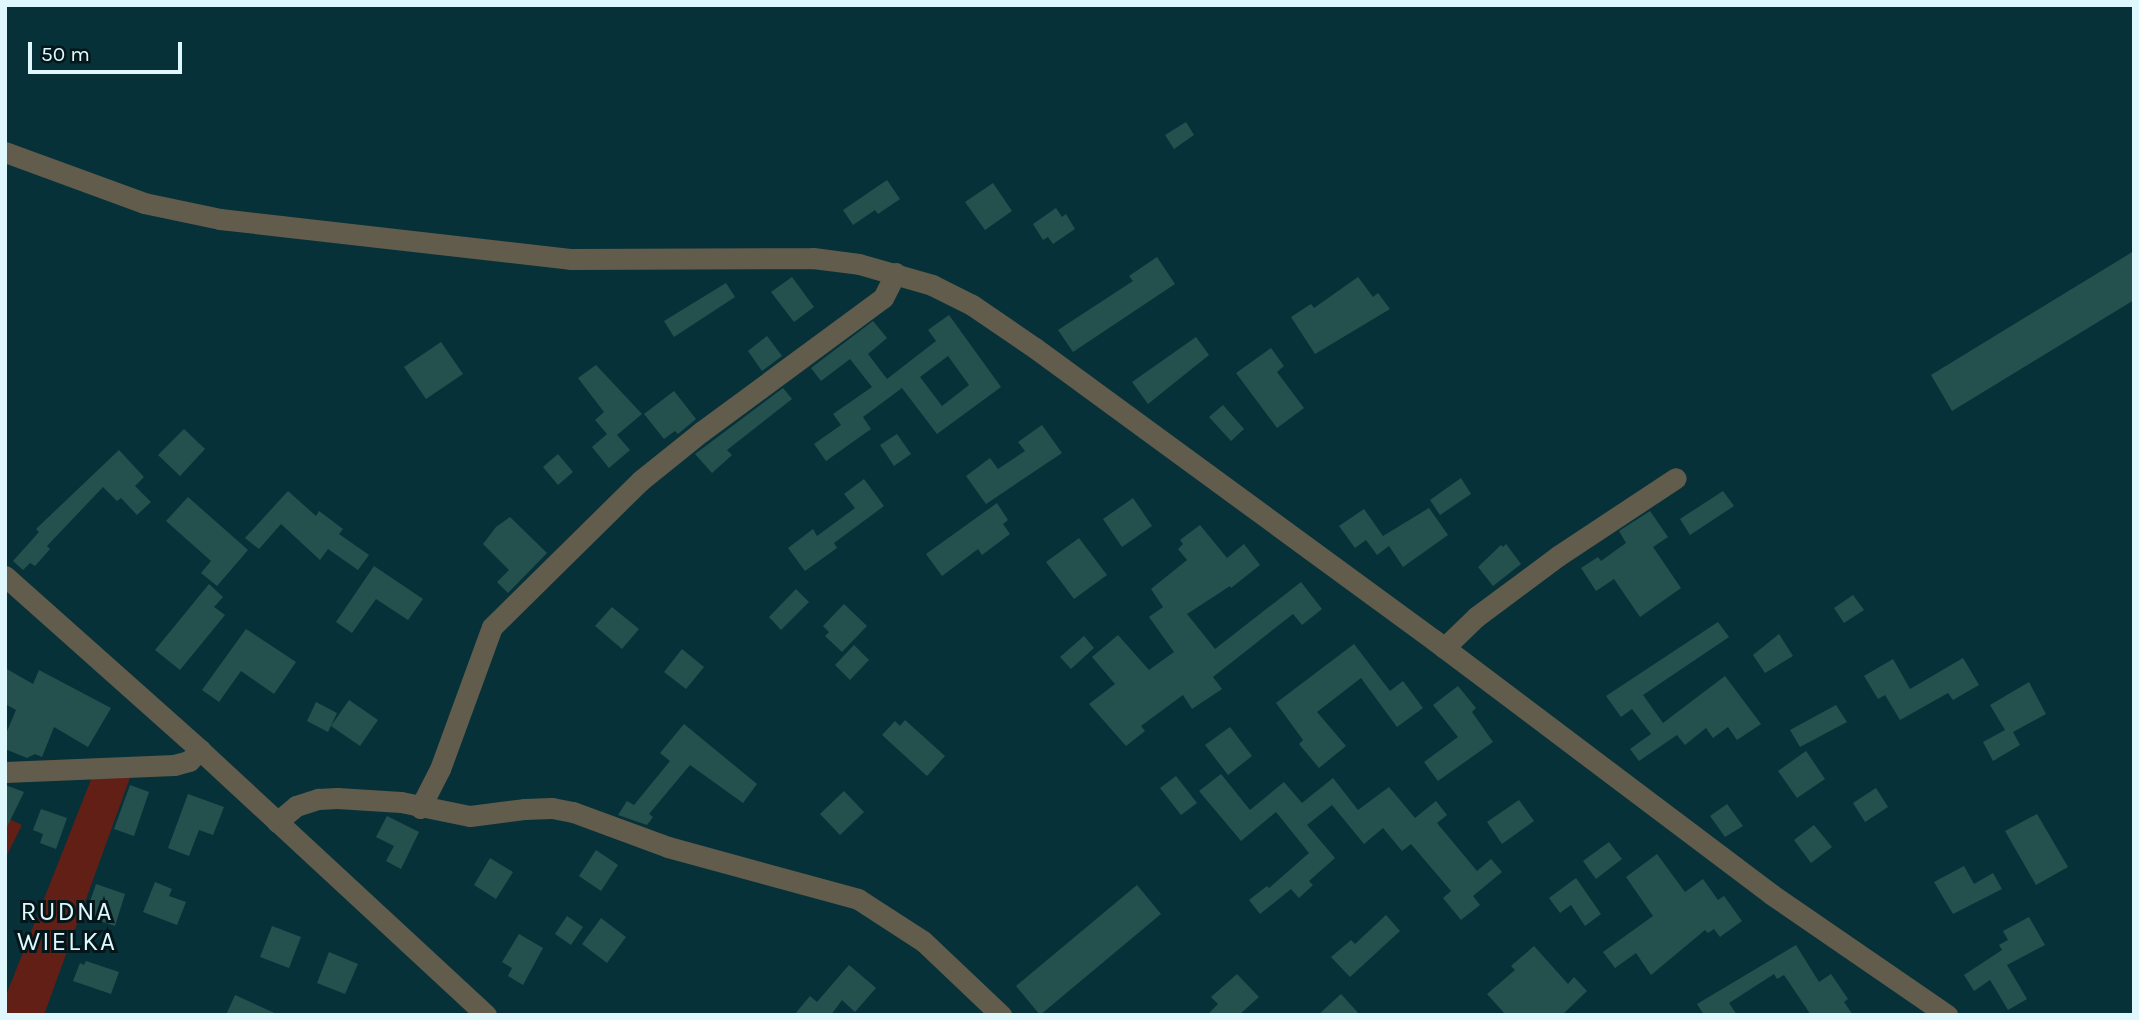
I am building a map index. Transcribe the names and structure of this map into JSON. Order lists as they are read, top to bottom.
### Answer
{
  "districts": ["RUDNA WIELKA"],
  "scale_bar": "50 m"
}
